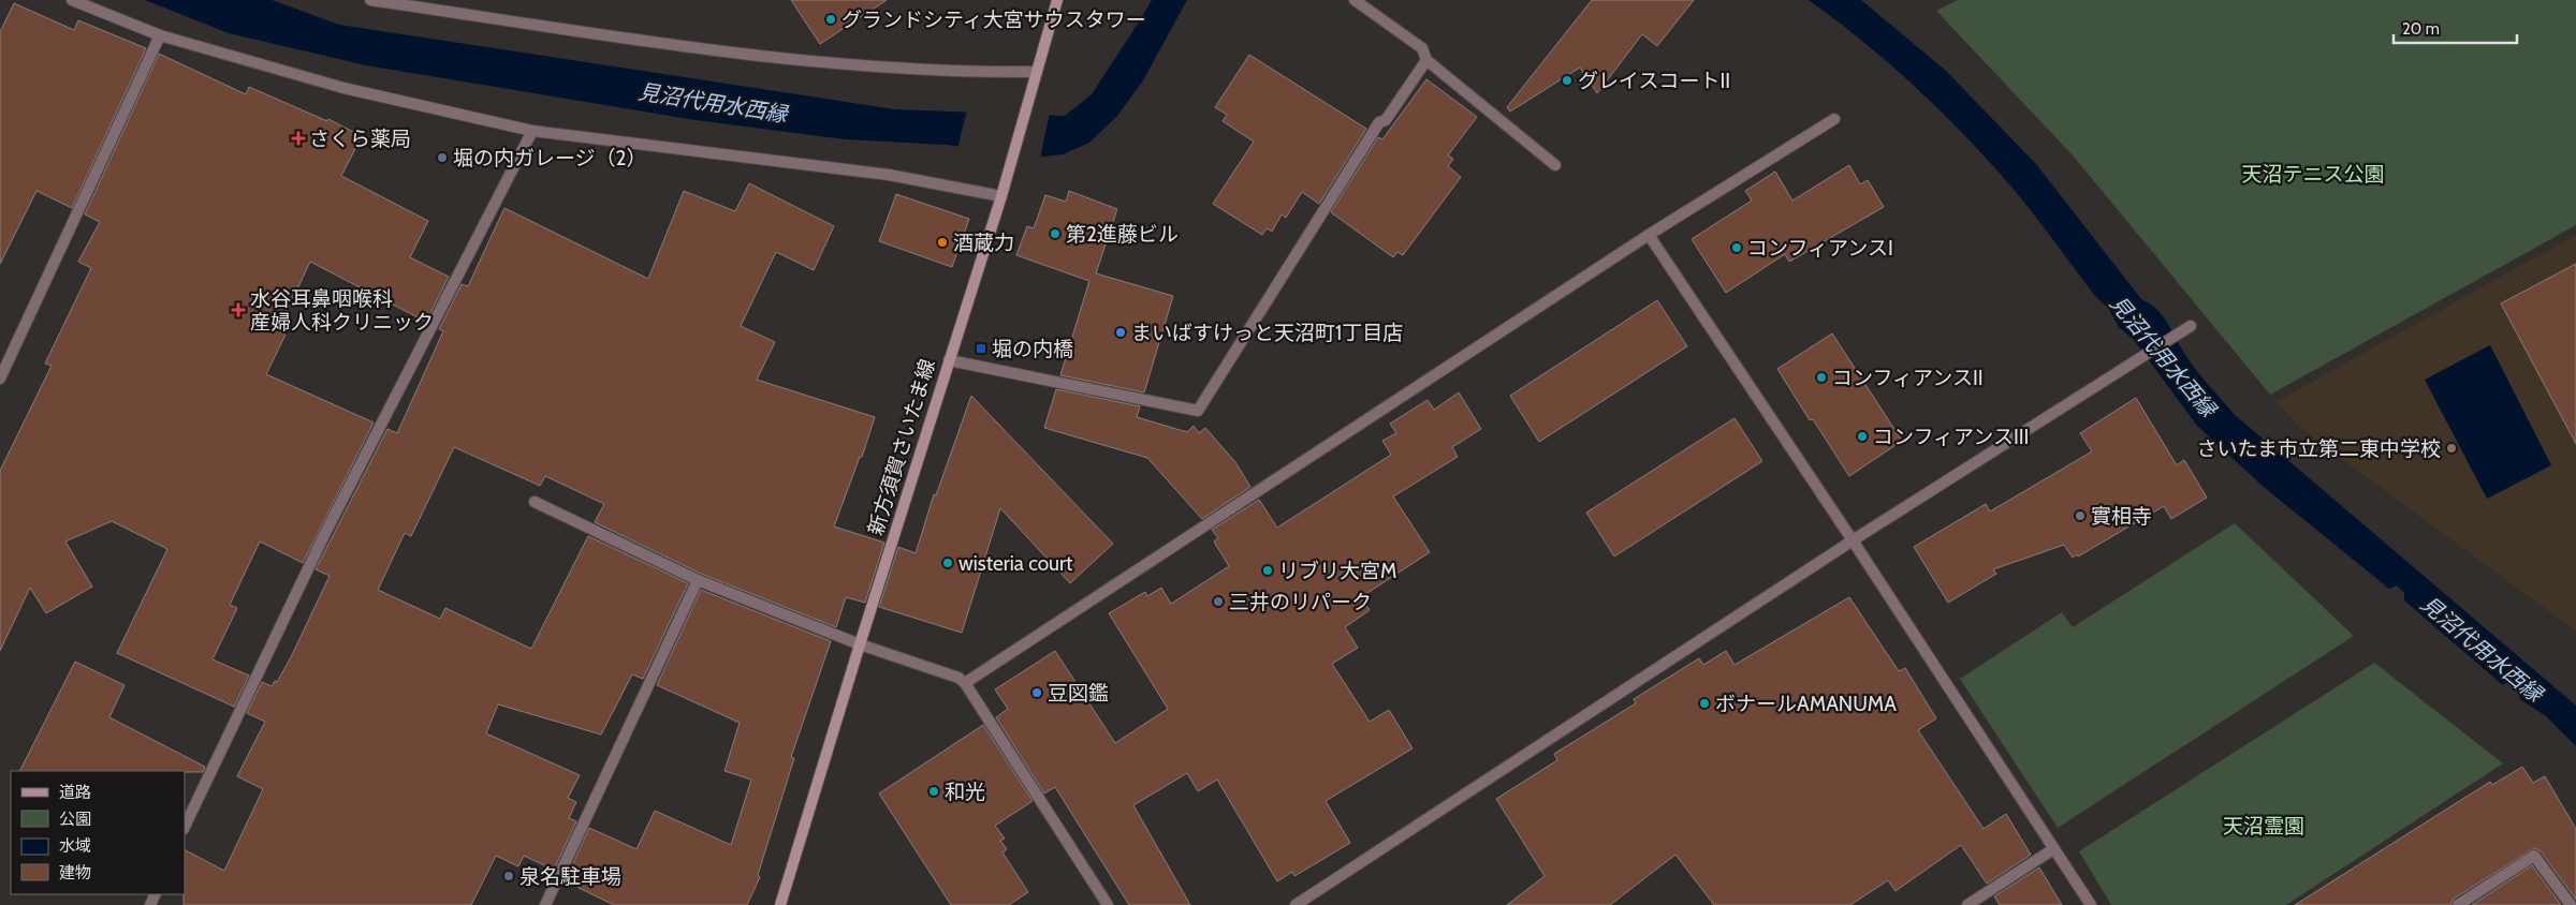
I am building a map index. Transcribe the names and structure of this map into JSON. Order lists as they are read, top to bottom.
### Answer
{
  "streets": {
    "main road": ["新方須賀さいたま線"]
  },
  "water": ["見沼代用水西縁"],
  "parks": ["天沼テニス公園", "天沼霊園"],
  "places": {
    "other": [
      "グランドシティ大宮サウスタワー",
      "グレイスコートII",
      "堀の内ガレージ（2）",
      "第2進藤ビル",
      "酒蔵力",
      "コンフィアンスI",
      "まいばすけっと天沼町1丁目店",
      "コンフィアンスII",
      "コンフィアンスIII",
      "さいたま市立第二東中学校",
      "實相寺",
      "wisteria court",
      "リブリ大宮M",
      "三井のリパーク",
      "豆図鑑",
      "ボナールAMANUMA",
      "和光",
      "泉名駐車場"
    ],
    "health": ["さくら薬局", "水谷耳鼻咽喉科 産婦人科クリニック"],
    "transit": ["堀の内橋"]
  },
  "legend": [
    "道路",
    "公園",
    "水域",
    "建物"
  ],
  "scale_bar": "20 m"
}
